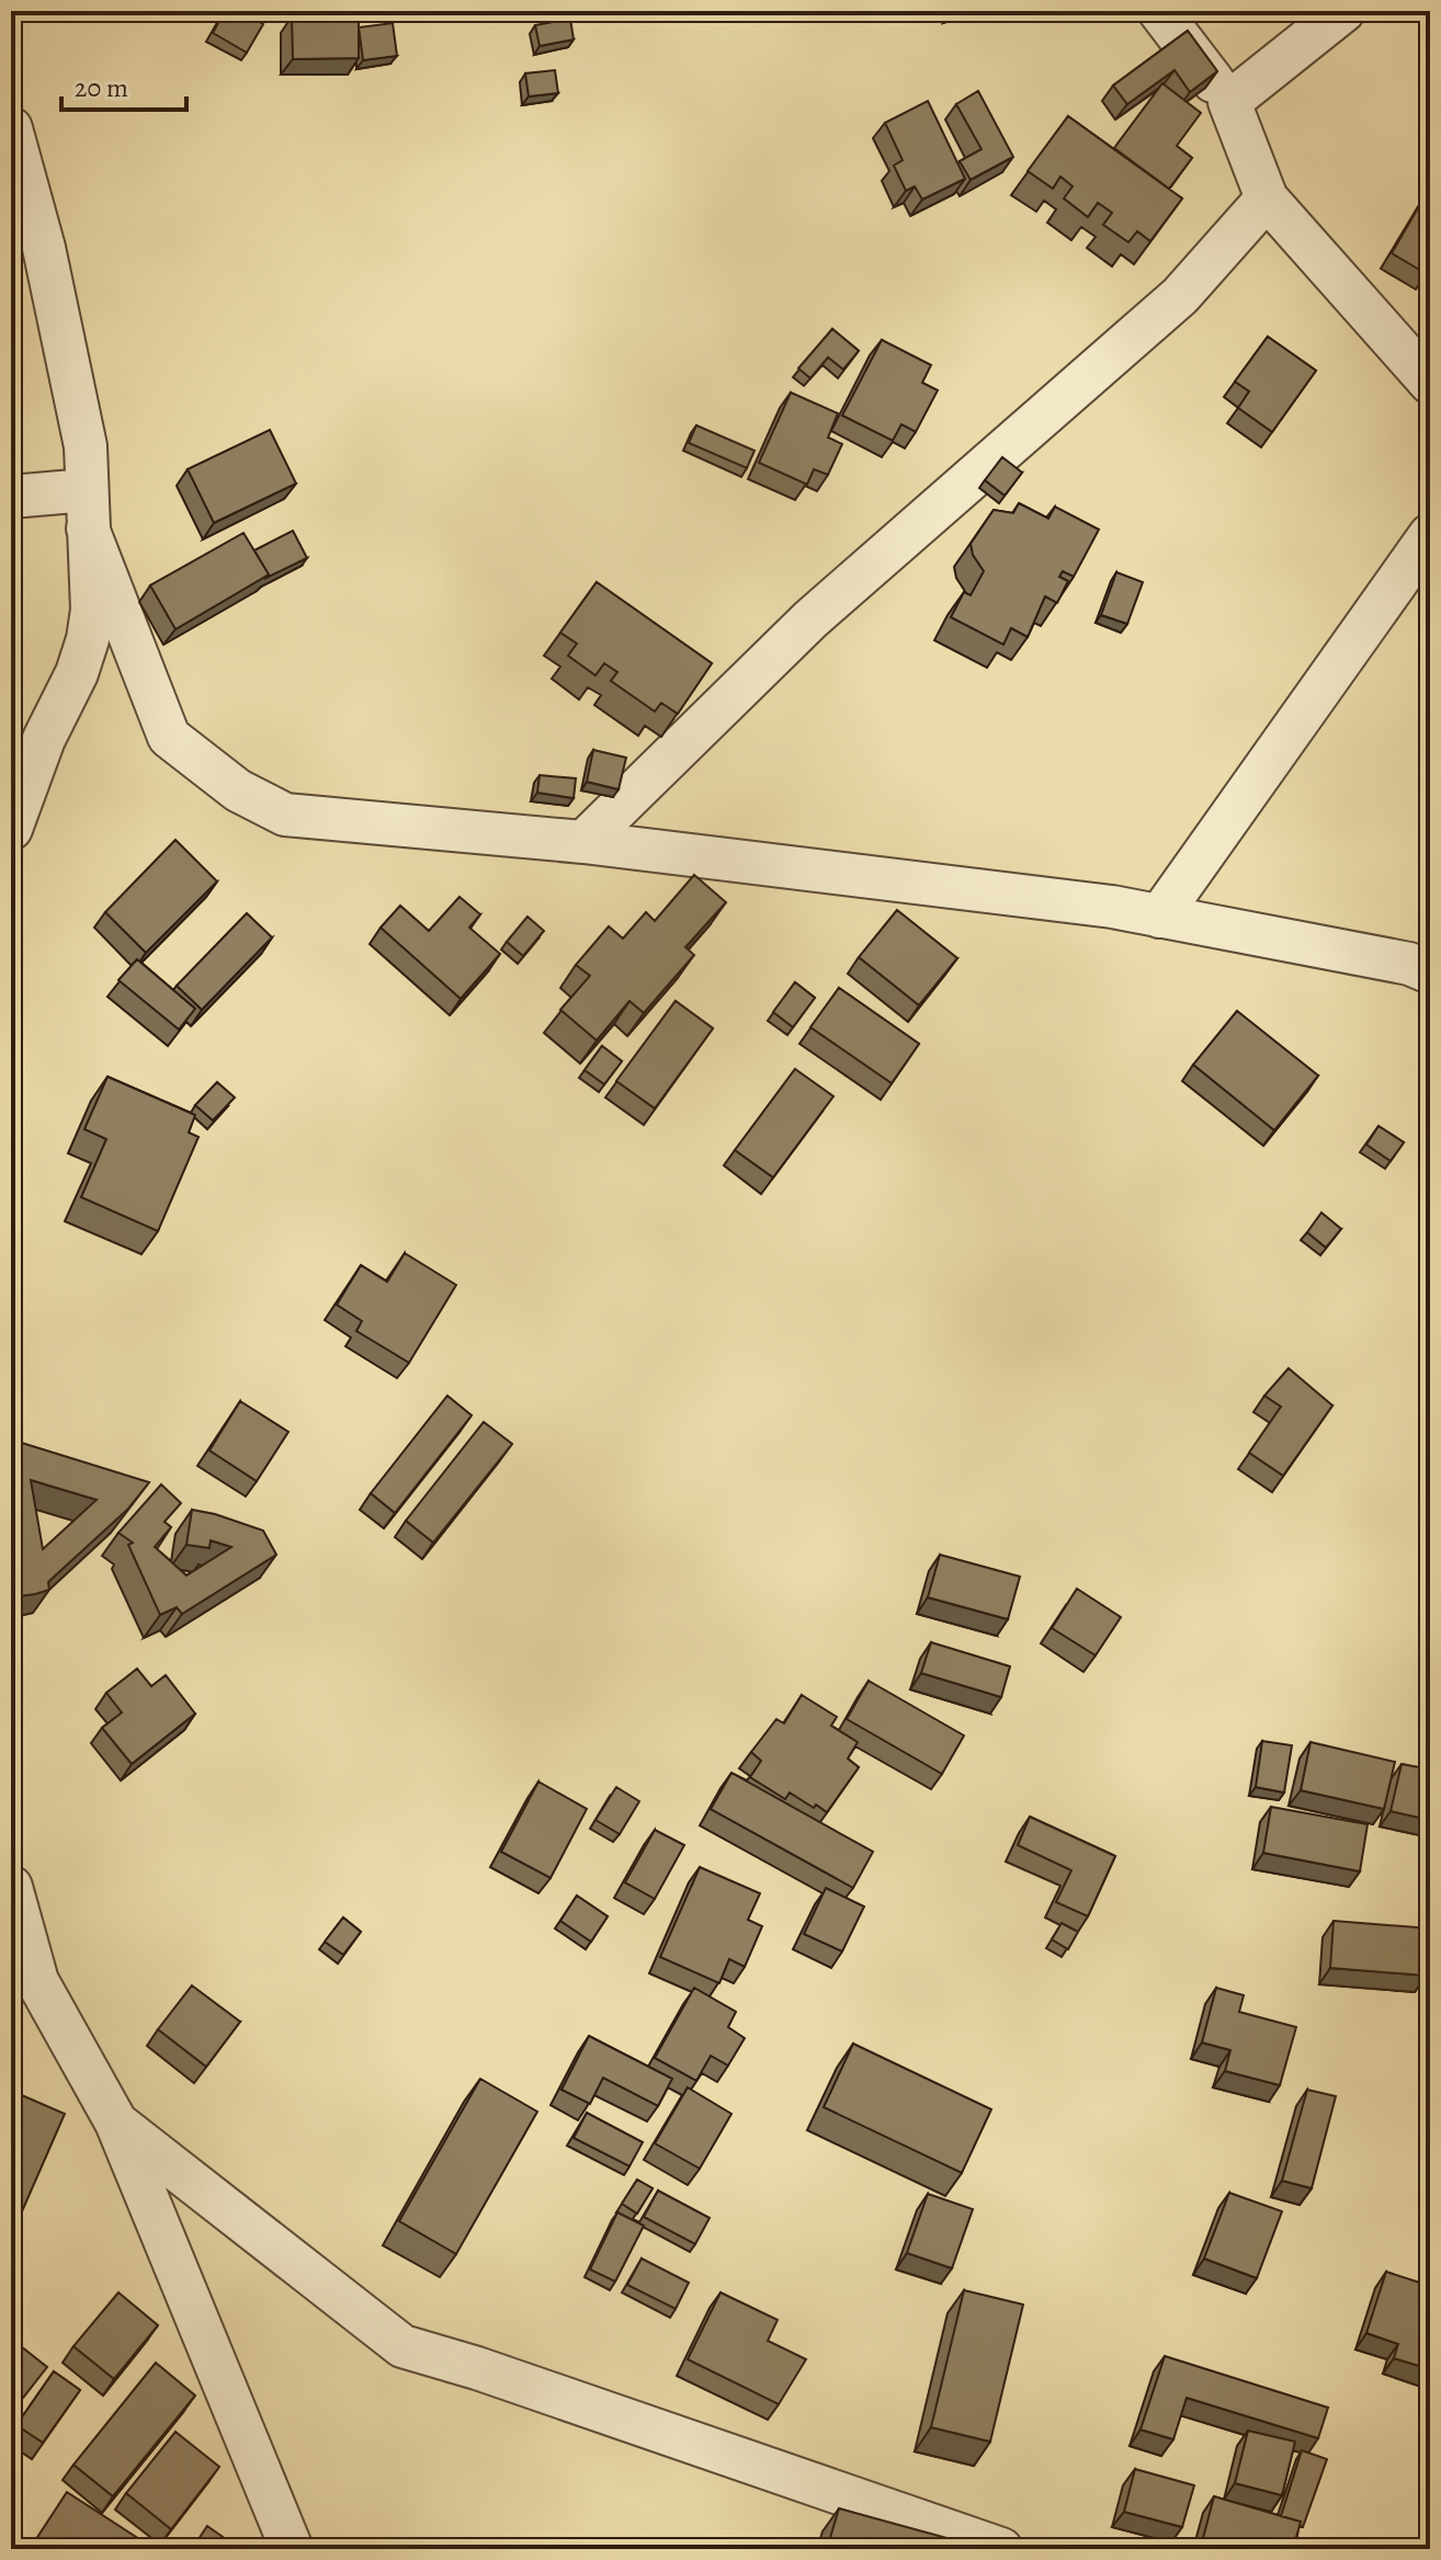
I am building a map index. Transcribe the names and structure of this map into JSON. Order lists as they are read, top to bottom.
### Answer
{
  "scale_bar": "20 m"
}
